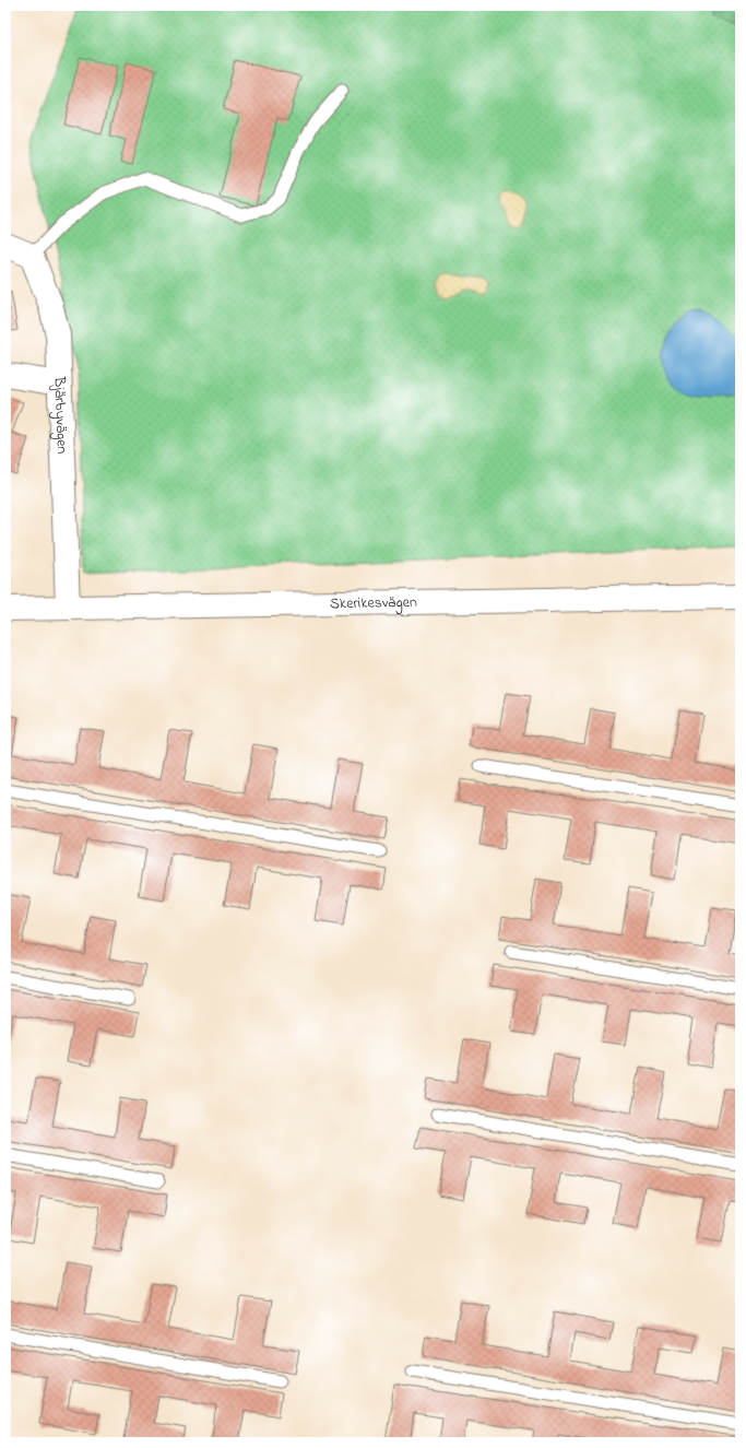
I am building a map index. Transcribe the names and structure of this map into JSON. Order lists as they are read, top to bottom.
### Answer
{
  "streets": {
    "street": ["Bjärbyvägen", "Skerikesvägen"]
  },
  "crossings": [
    ["Bjärbyvägen", "Skerikesvägen"]
  ]
}
